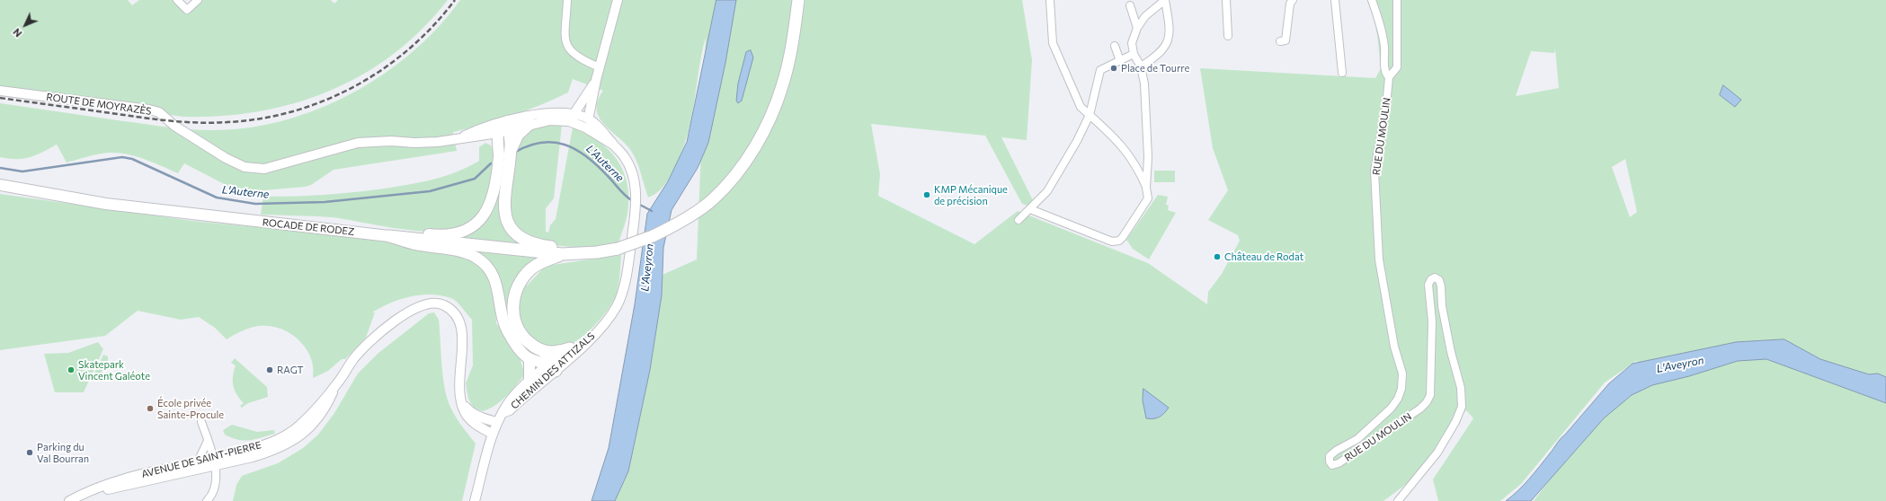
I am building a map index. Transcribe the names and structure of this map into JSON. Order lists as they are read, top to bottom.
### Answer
{
  "streets": {
    "highway": ["ROCADE DE RODEZ"],
    "street": [
      "ROUTE DE MOYRAZÈS",
      "RUE DU MOULIN",
      "CHEMIN DES ATTIZALS",
      "AVENUE DE SAINT-PIERRE"
    ]
  },
  "crossings": [
    ["CHEMIN DES ATTIZALS", "AVENUE DE SAINT-PIERRE"]
  ],
  "water": ["L'Auterne", "L'Aveyron"],
  "places": [
    "Place de Tourre",
    "KMP Mécanique de précision",
    "Château de Rodat",
    "Skatepark Vincent Galéote",
    "RAGT",
    "École privée Sainte-Procule",
    "Parking du Val Bourran"
  ],
  "north": "bottom left"
}
